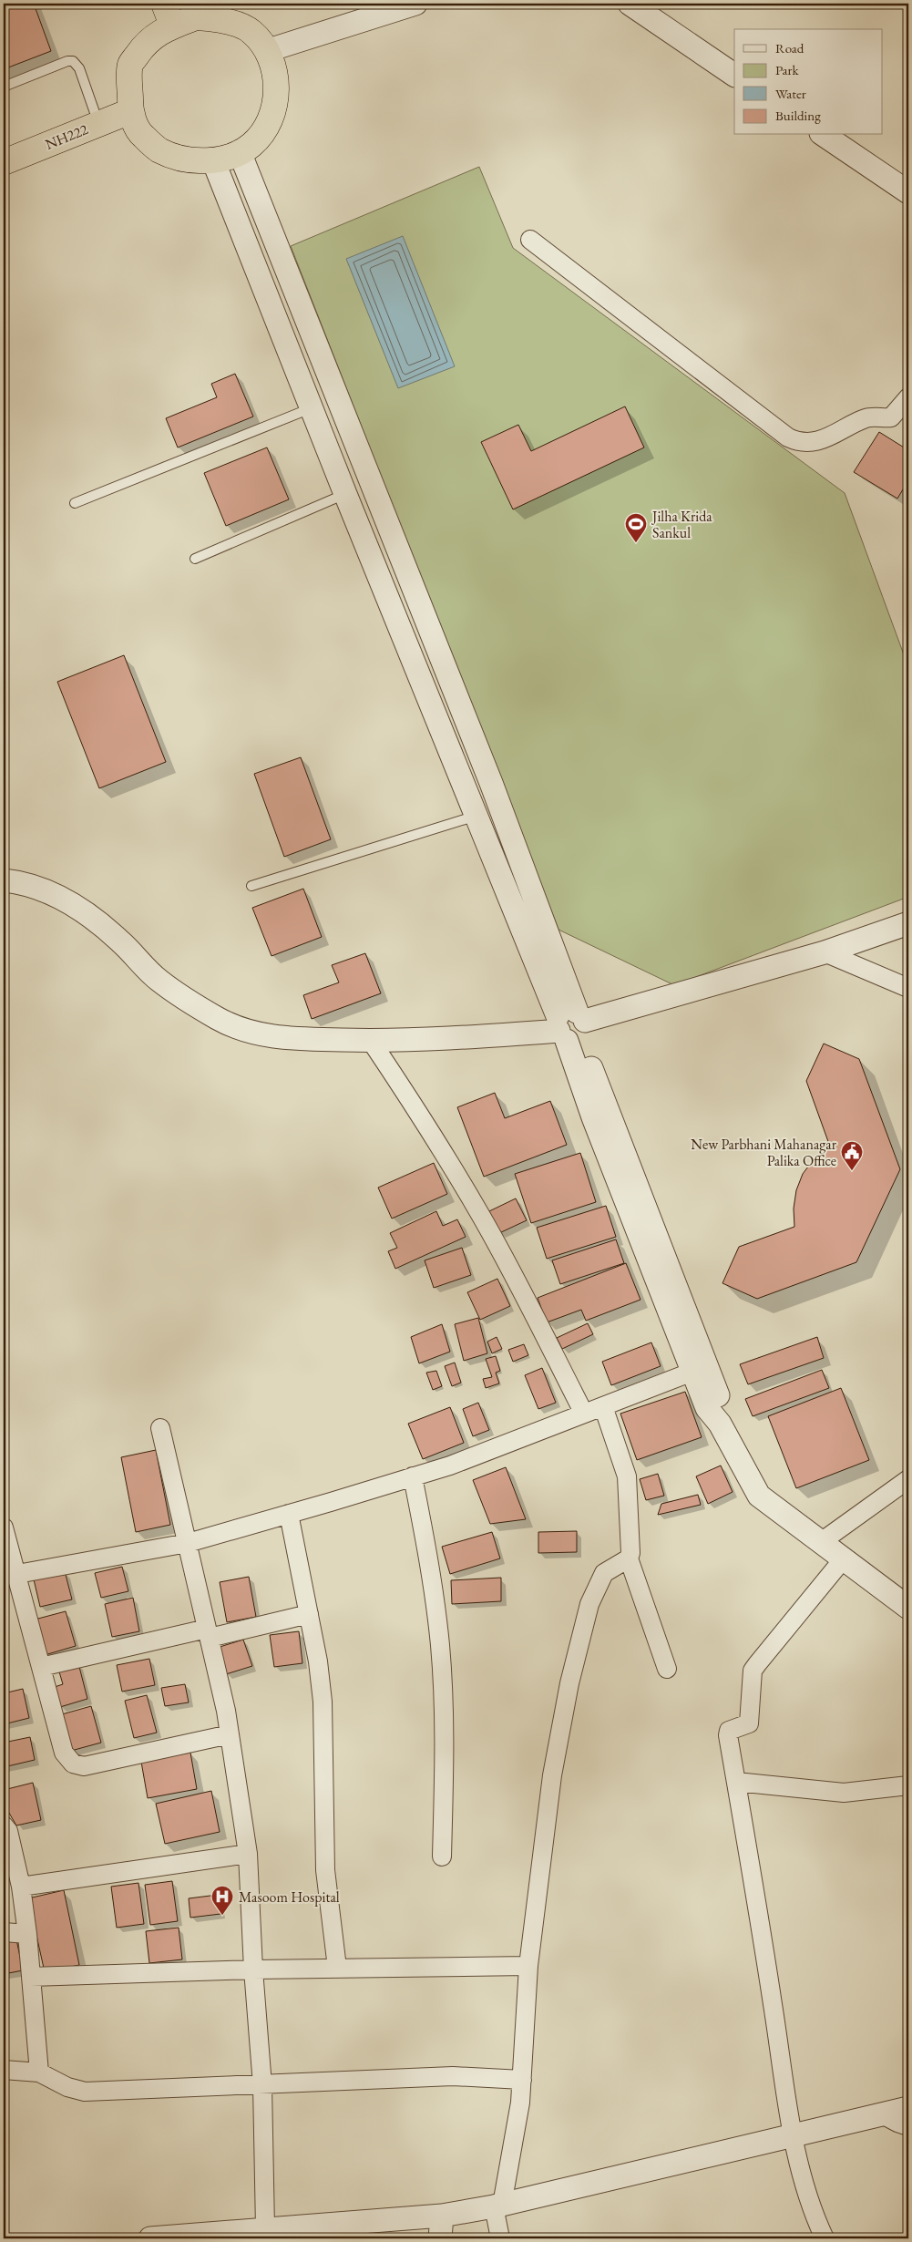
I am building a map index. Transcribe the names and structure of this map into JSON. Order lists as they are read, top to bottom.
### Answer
{
  "streets": {
    "highway": ["NH222"]
  },
  "places": {
    "sports": ["Jilha Krida Sankul"],
    "public building": ["New Parbhani Mahanagar Palika Office"],
    "hospital": ["Masoom Hospital"]
  },
  "legend": [
    "Road",
    "Park",
    "Water",
    "Building"
  ]
}
